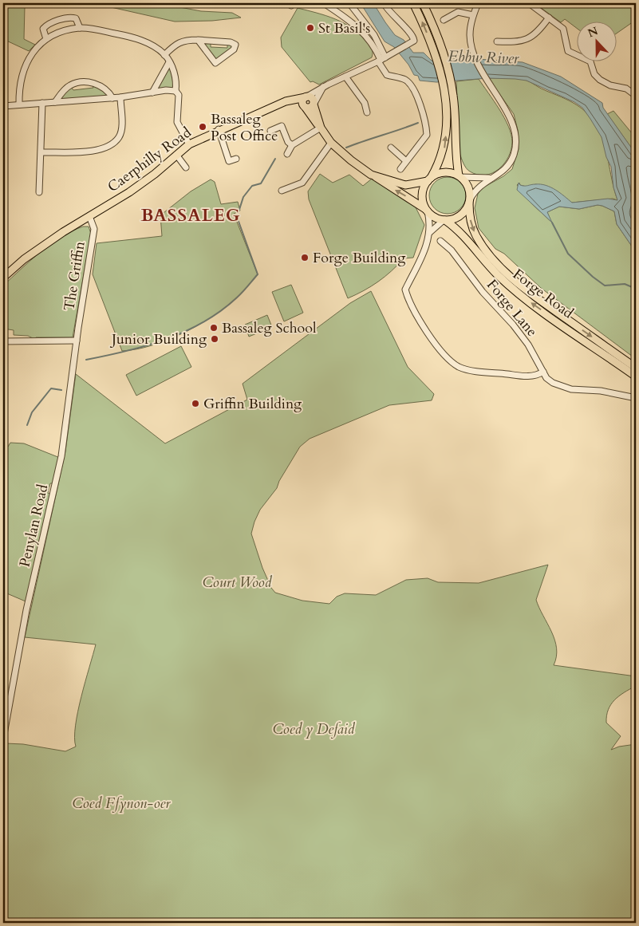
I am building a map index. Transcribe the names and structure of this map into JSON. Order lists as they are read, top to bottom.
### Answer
{
  "streets": {
    "main road": ["Caerphilly Road", "Forge Road"],
    "street": ["The Griffin", "Forge Lane", "Penylan Road"]
  },
  "crossings": [
    ["Caerphilly Road", "The Griffin"],
    ["The Griffin", "Penylan Road"]
  ],
  "districts": ["BASSALEG"],
  "water": ["Ebbw River"],
  "parks": ["Court Wood", "Coed y Defaid", "Coed Ffynon-oer"],
  "places": [
    "St Basil's",
    "Bassaleg Post Office",
    "Forge Building",
    "Bassaleg School",
    "Junior Building",
    "Griffin Building"
  ],
  "north": "top"
}
